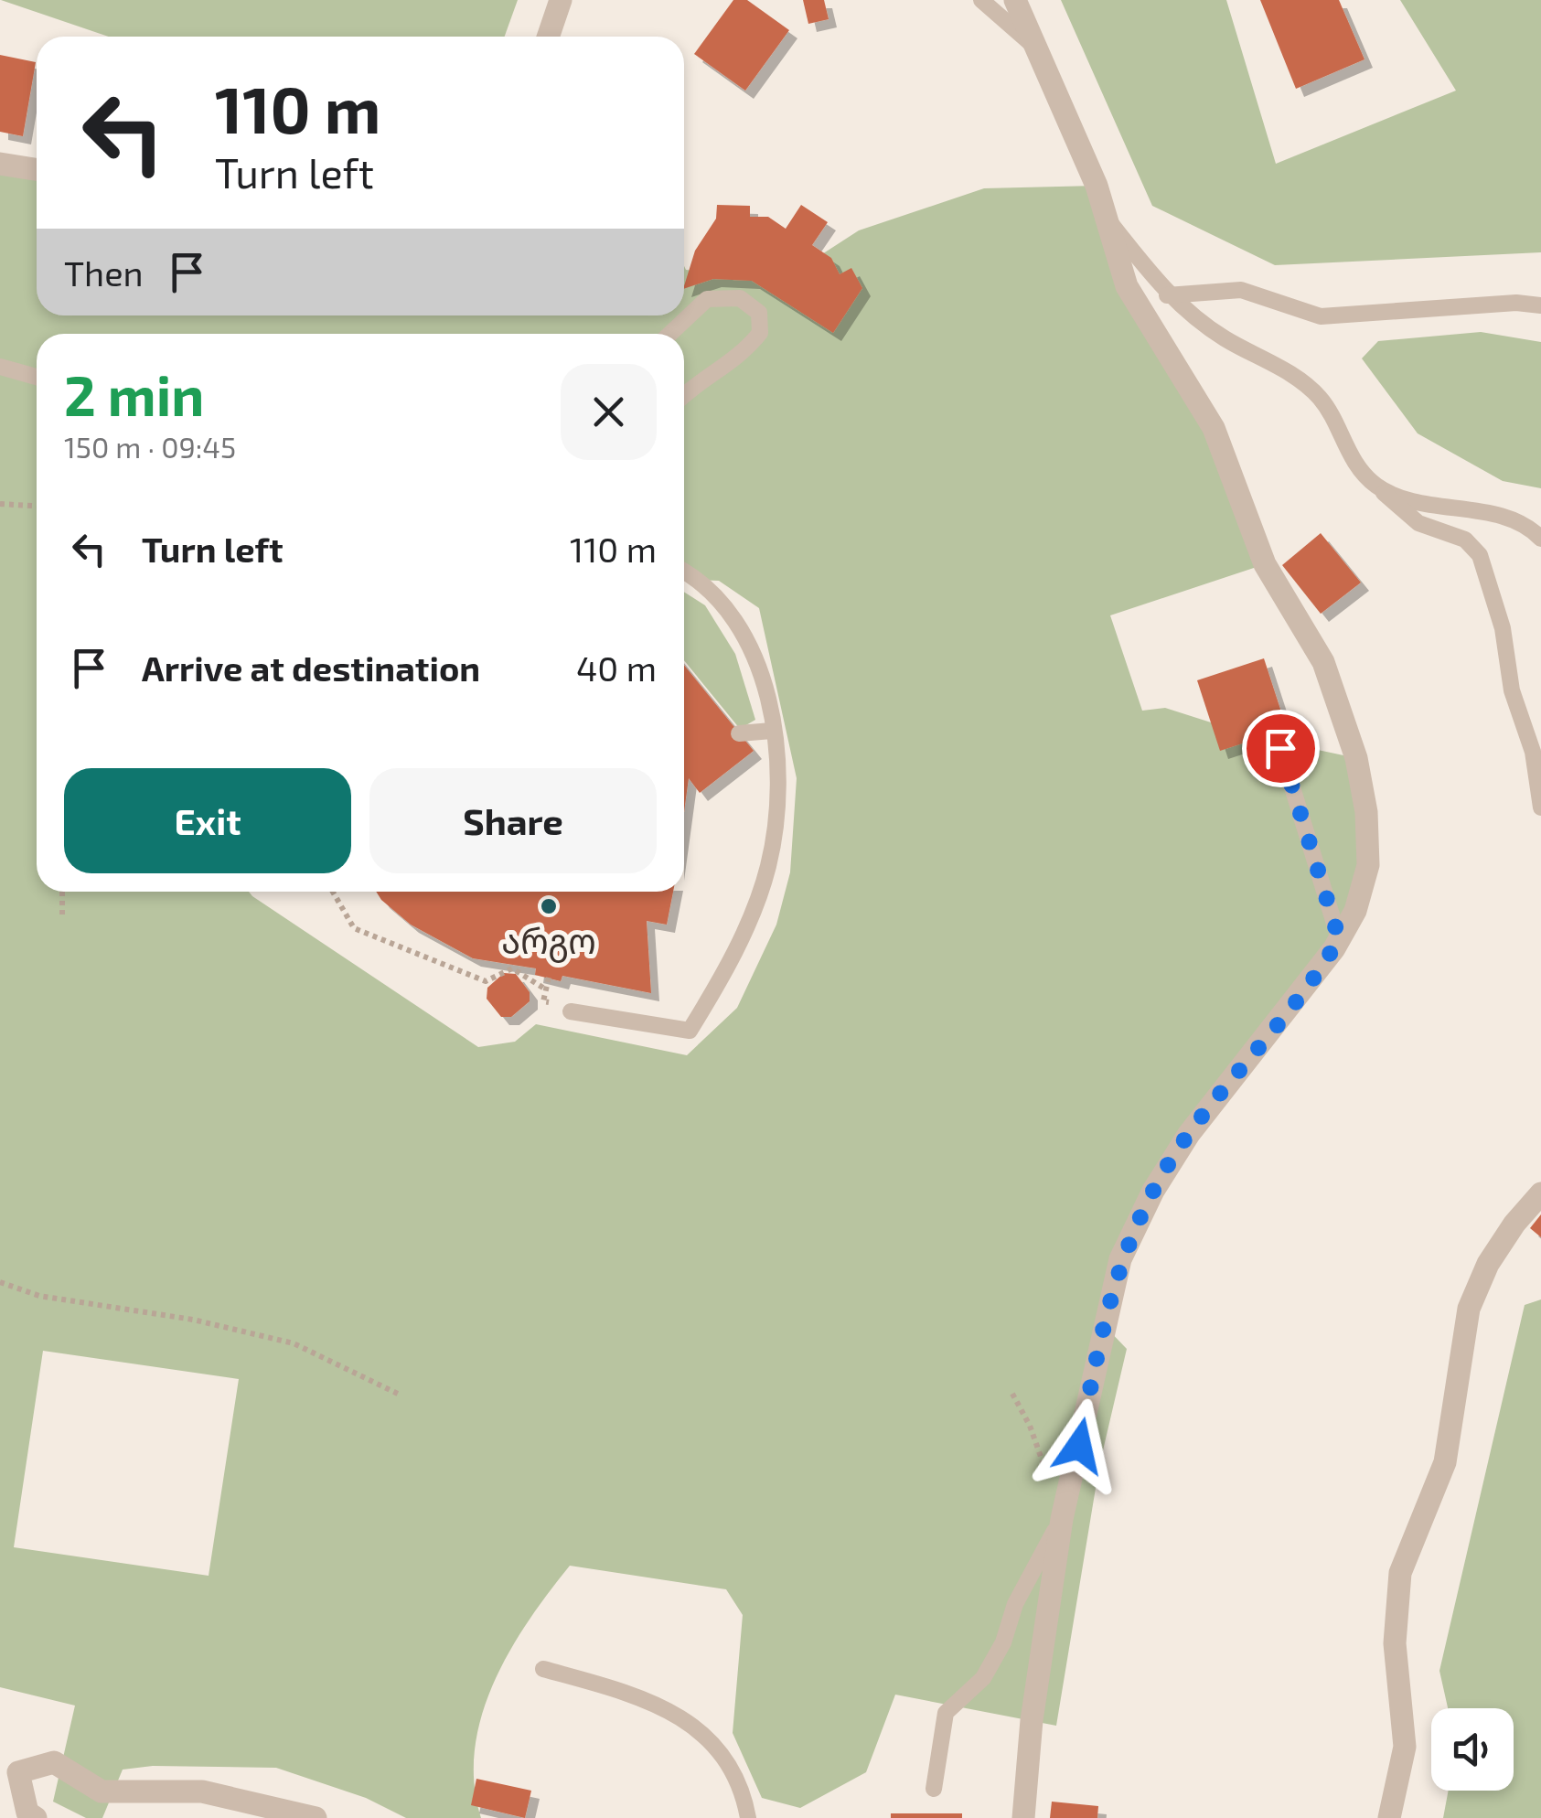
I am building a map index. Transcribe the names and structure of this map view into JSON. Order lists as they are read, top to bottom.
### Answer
{
  "places": ["არგო"],
  "page": {
    "turn": ["110 m", "Turn left"],
    "then": "Then",
    "heading": ["2 min", "150 m · 09:45"],
    "list": [
      {
        "name": "Turn left",
        "value": "110 m"
      },
      {
        "name": "Arrive at destination",
        "value": "40 m"
      }
    ],
    "buttons": ["Exit", "Share"]
  }
}
